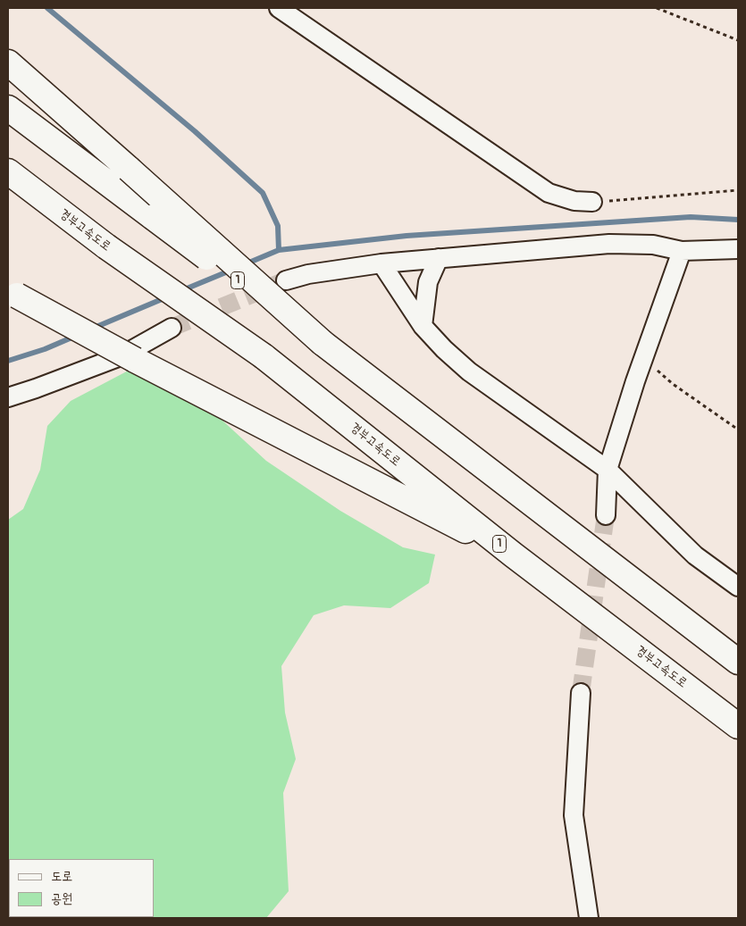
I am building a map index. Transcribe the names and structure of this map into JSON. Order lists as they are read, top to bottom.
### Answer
{
  "streets": {
    "highway": ["경부고속도로", "1"]
  },
  "legend": ["도로", "공원"]
}
